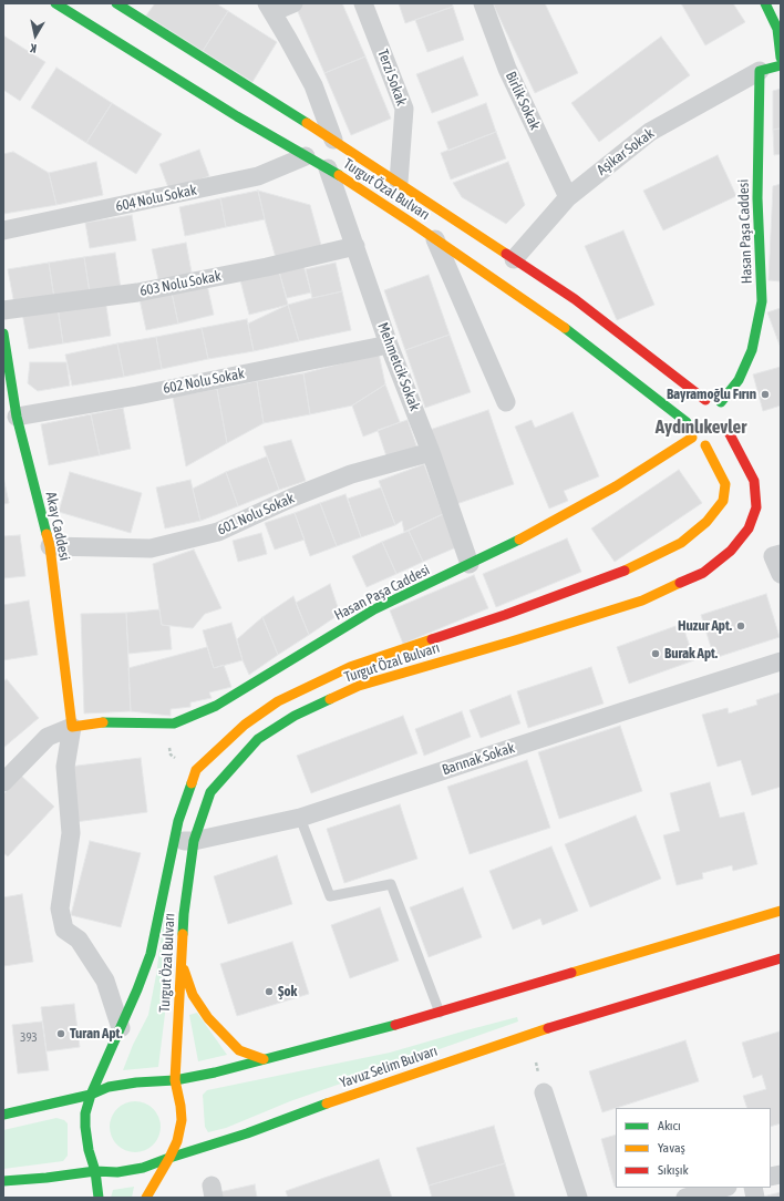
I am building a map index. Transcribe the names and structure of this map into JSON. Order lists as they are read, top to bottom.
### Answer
{
  "streets": {
    "street": [
      "Terzi Sokak",
      "Birlik Sokak",
      "Aşikar Sokak",
      "Turgut Özal Bulvarı",
      "604 Nolu Sokak",
      "Hasan Paşa Caddesi",
      "603 Nolu Sokak",
      "Mehmetcik Sokak",
      "602 Nolu Sokak",
      "601 Nolu Sokak",
      "Akay Caddesi",
      "Barınak Sokak",
      "Yavuz Selim Bulvarı"
    ]
  },
  "crossings": [
    ["Terzi Sokak", "Turgut Özal Bulvarı"],
    ["Birlik Sokak", "Aşikar Sokak"],
    ["Aşikar Sokak", "Turgut Özal Bulvarı"],
    ["Aşikar Sokak", "Hasan Paşa Caddesi"],
    ["Turgut Özal Bulvarı", "604 Nolu Sokak"],
    ["Turgut Özal Bulvarı", "Hasan Paşa Caddesi"],
    ["Turgut Özal Bulvarı", "Mehmetcik Sokak"],
    ["Turgut Özal Bulvarı", "Barınak Sokak"],
    ["Turgut Özal Bulvarı", "Yavuz Selim Bulvarı"],
    ["Hasan Paşa Caddesi", "Mehmetcik Sokak"],
    ["Hasan Paşa Caddesi", "Akay Caddesi"],
    ["603 Nolu Sokak", "Mehmetcik Sokak"],
    ["Mehmetcik Sokak", "602 Nolu Sokak"],
    ["Mehmetcik Sokak", "601 Nolu Sokak"],
    ["602 Nolu Sokak", "Akay Caddesi"],
    ["601 Nolu Sokak", "Akay Caddesi"]
  ],
  "districts": ["Aydınlıkevler"],
  "places": [
    "Bayramoğlu Fırın",
    "Huzur Apt.",
    "Burak Apt.",
    "Şok",
    "Turan Apt."
  ],
  "house_numbers": ["393"],
  "legend": ["Akıcı", "Yavaş", "Sıkışık"],
  "north": "bottom"
}
